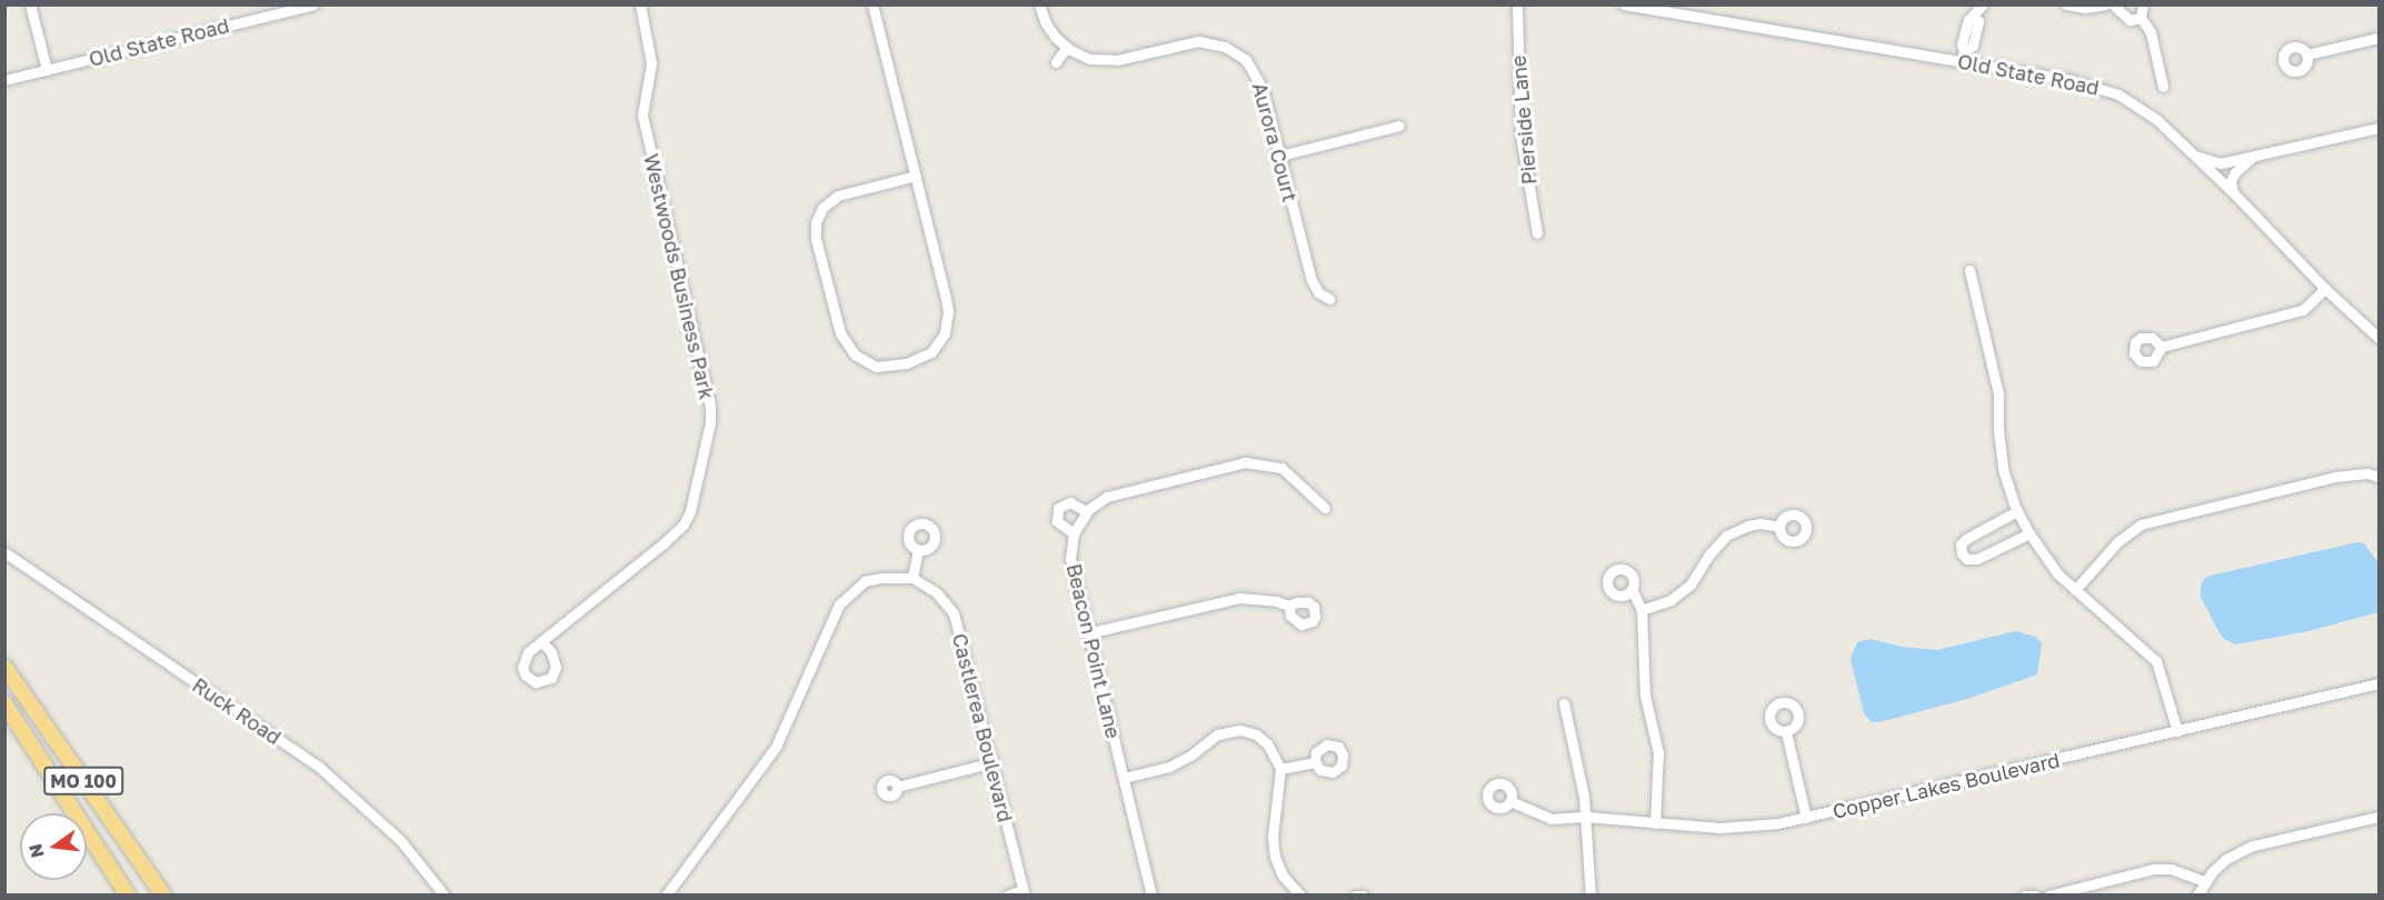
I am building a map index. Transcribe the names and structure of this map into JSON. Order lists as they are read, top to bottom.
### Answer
{
  "streets": {
    "highway": ["MO 100"],
    "street": [
      "Old State Road",
      "Pierside Lane",
      "Aurora Court",
      "Westwoods Business Park",
      "Beacon Point Lane",
      "Ruck Road",
      "Castlerea Boulevard",
      "Copper Lakes Boulevard"
    ]
  },
  "north": "left"
}
